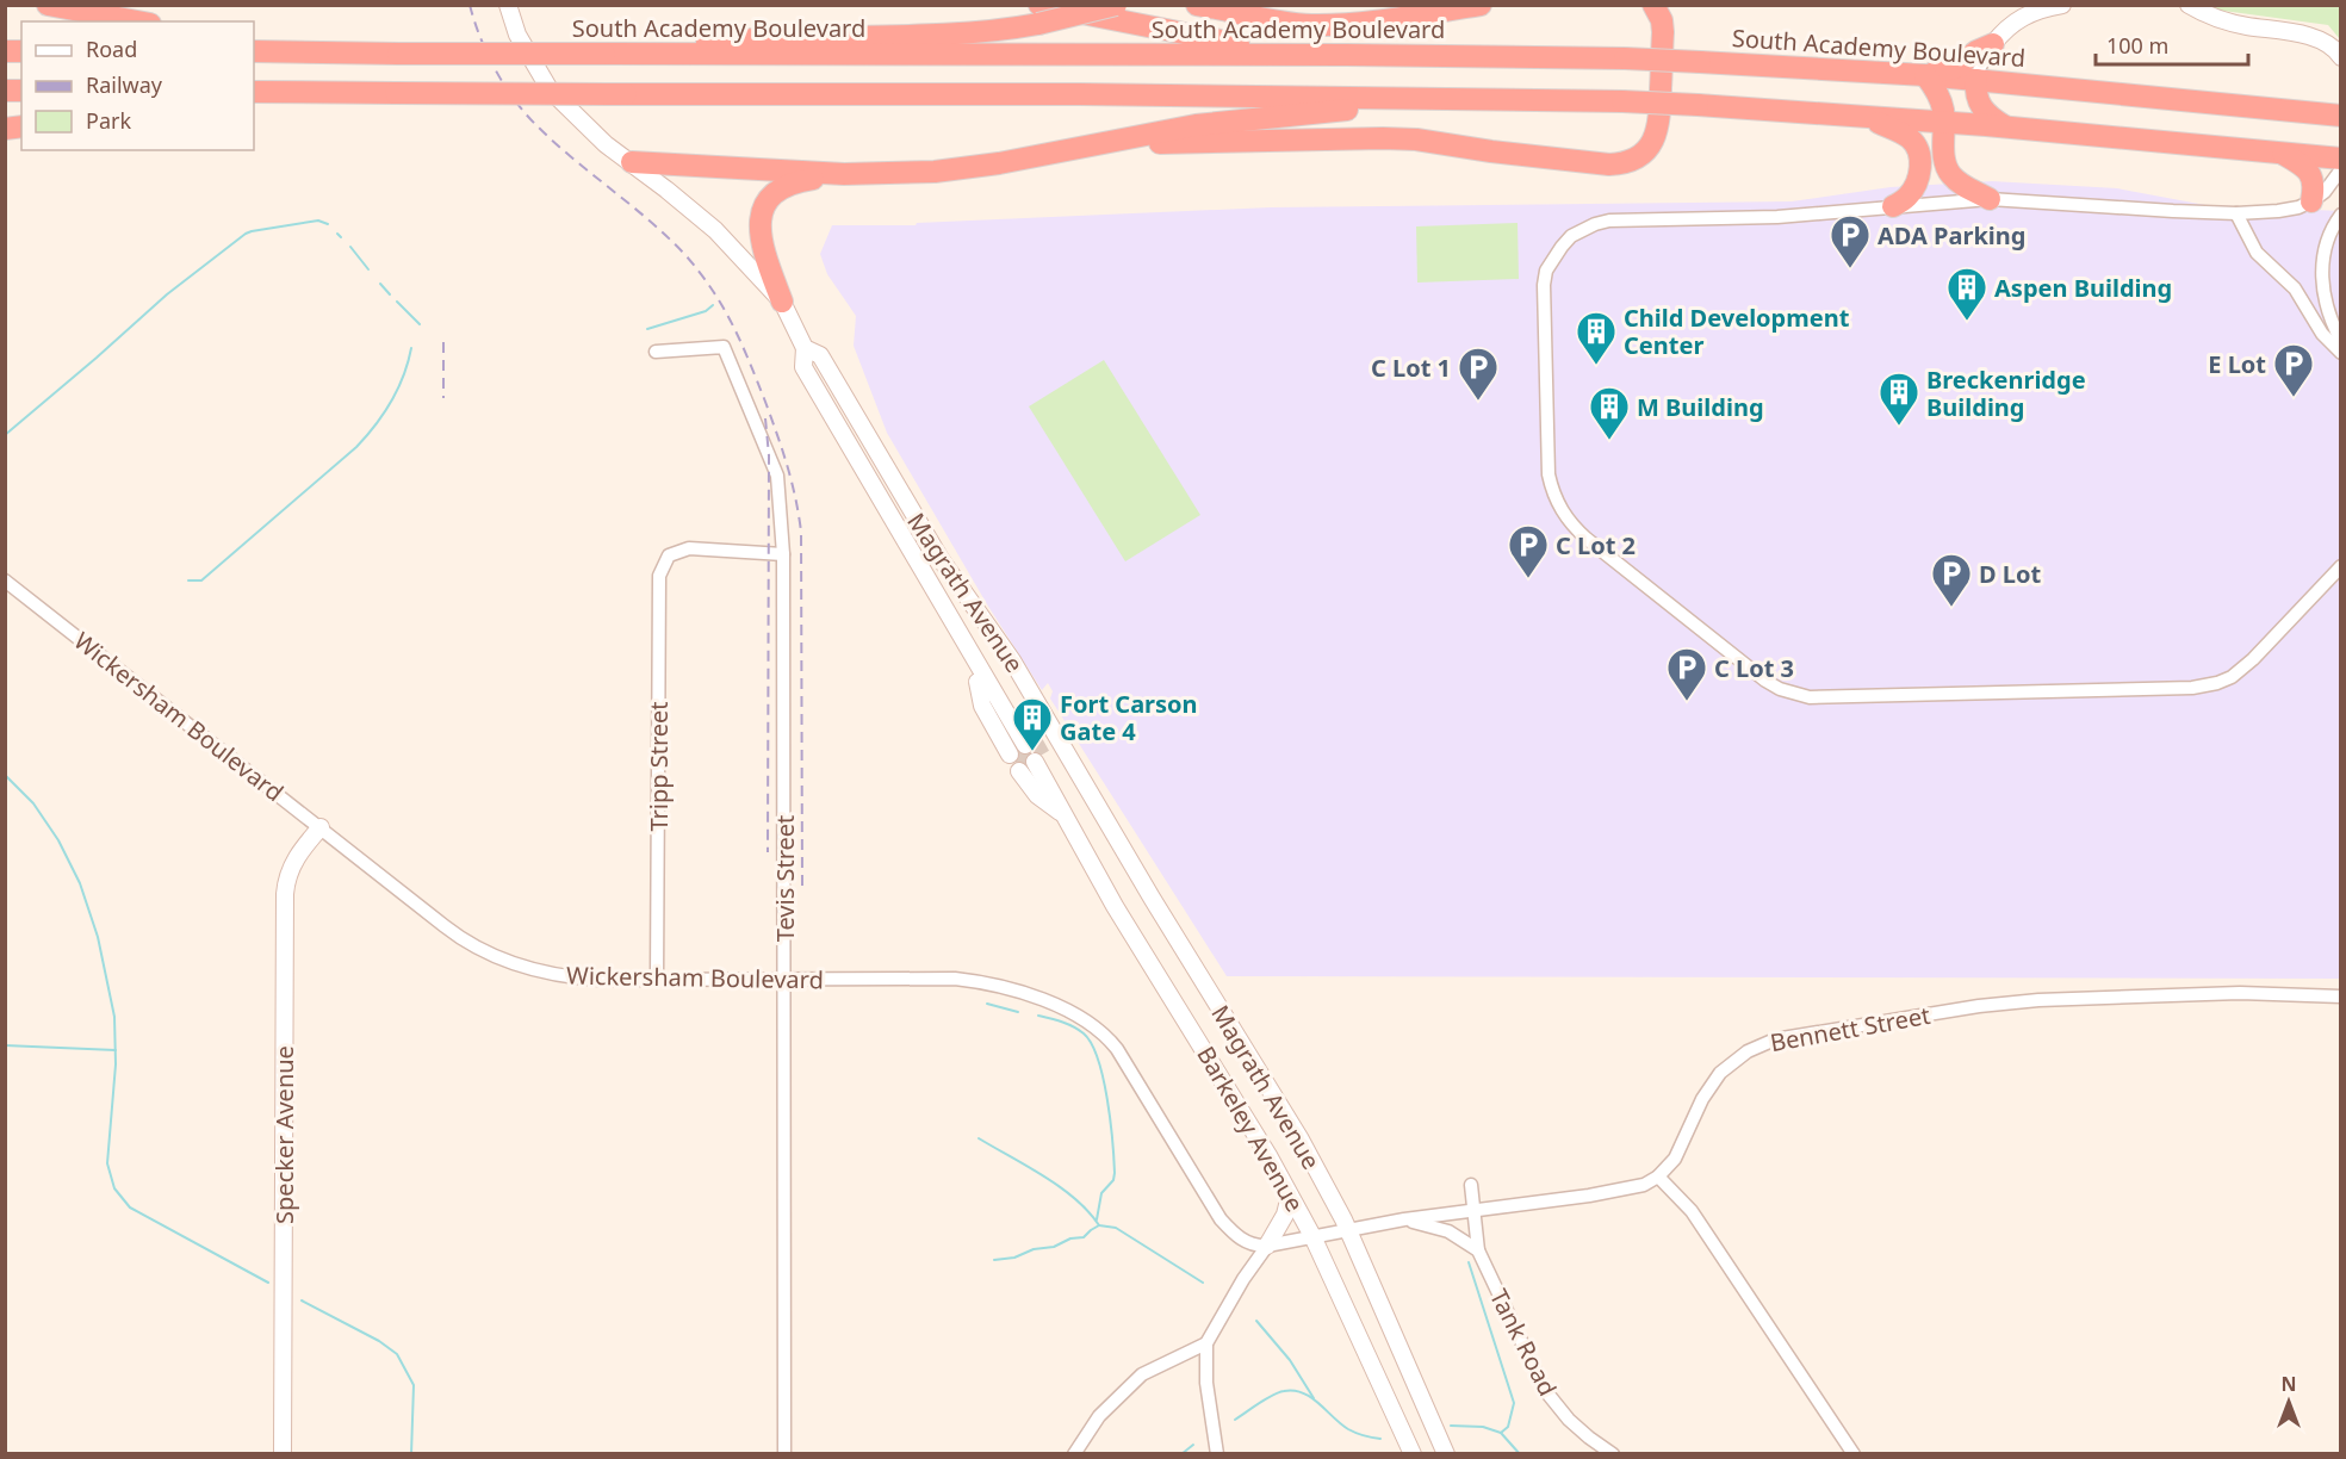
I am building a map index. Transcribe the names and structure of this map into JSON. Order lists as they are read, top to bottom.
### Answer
{
  "streets": {
    "highway": ["South Academy Boulevard"],
    "main road": ["Magrath Avenue", "Barkeley Avenue", "Specker Avenue"],
    "street": [
      "Wickersham Boulevard",
      "Tripp Street",
      "Tevis Street",
      "Bennett Street",
      "Tank Road"
    ]
  },
  "crossings": [
    ["Wickersham Boulevard", "Tripp Street"],
    ["Wickersham Boulevard", "Tevis Street"],
    ["Wickersham Boulevard", "Specker Avenue"],
    ["Tripp Street", "Tevis Street"]
  ],
  "places": {
    "parking": [
      "ADA Parking",
      "E Lot",
      "C Lot 1",
      "C Lot 2",
      "D Lot",
      "C Lot 3"
    ],
    "building": [
      "Aspen Building",
      "Child Development Center",
      "Breckenridge Building",
      "M Building",
      "Fort Carson Gate 4"
    ]
  },
  "legend": ["Road", "Railway", "Park"],
  "scale_bar": "100 m",
  "north": "top"
}
